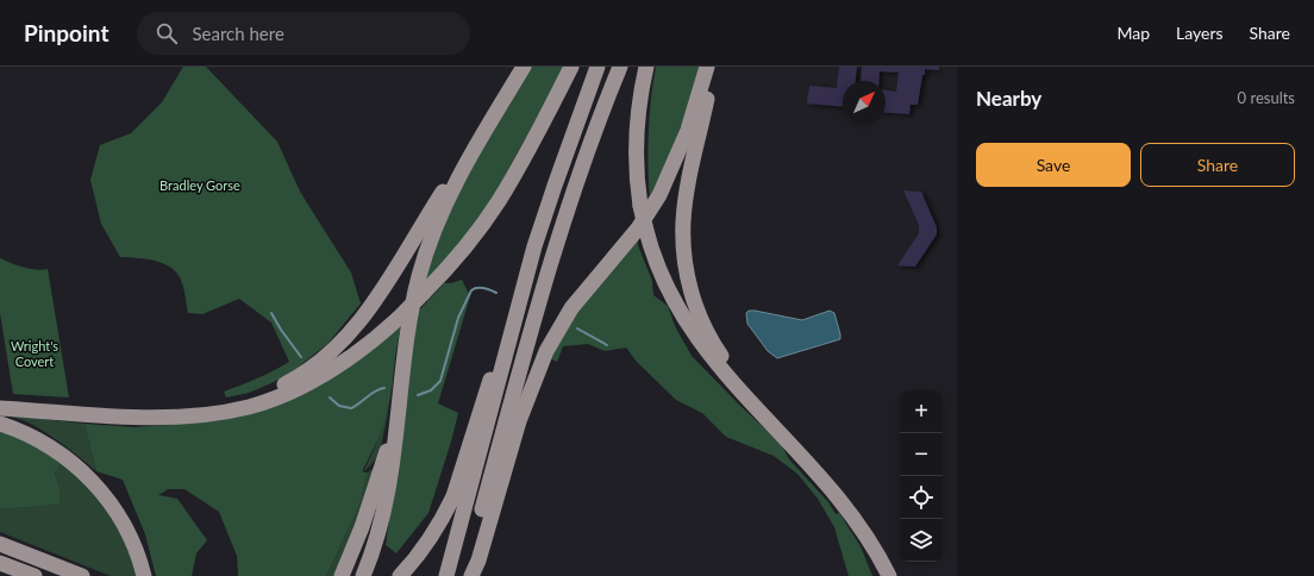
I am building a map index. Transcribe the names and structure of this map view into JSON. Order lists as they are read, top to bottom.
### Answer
{
  "parks": ["Bradley Gorse", "Wright's Covert"],
  "north": "top right",
  "page": {
    "header": "Pinpoint",
    "search": "Search here",
    "nav": ["Map", "Layers", "Share"],
    "heading": ["Nearby", "0 results"],
    "buttons": ["Save", "Share"],
    "map_buttons": ["+", "−"]
  }
}
